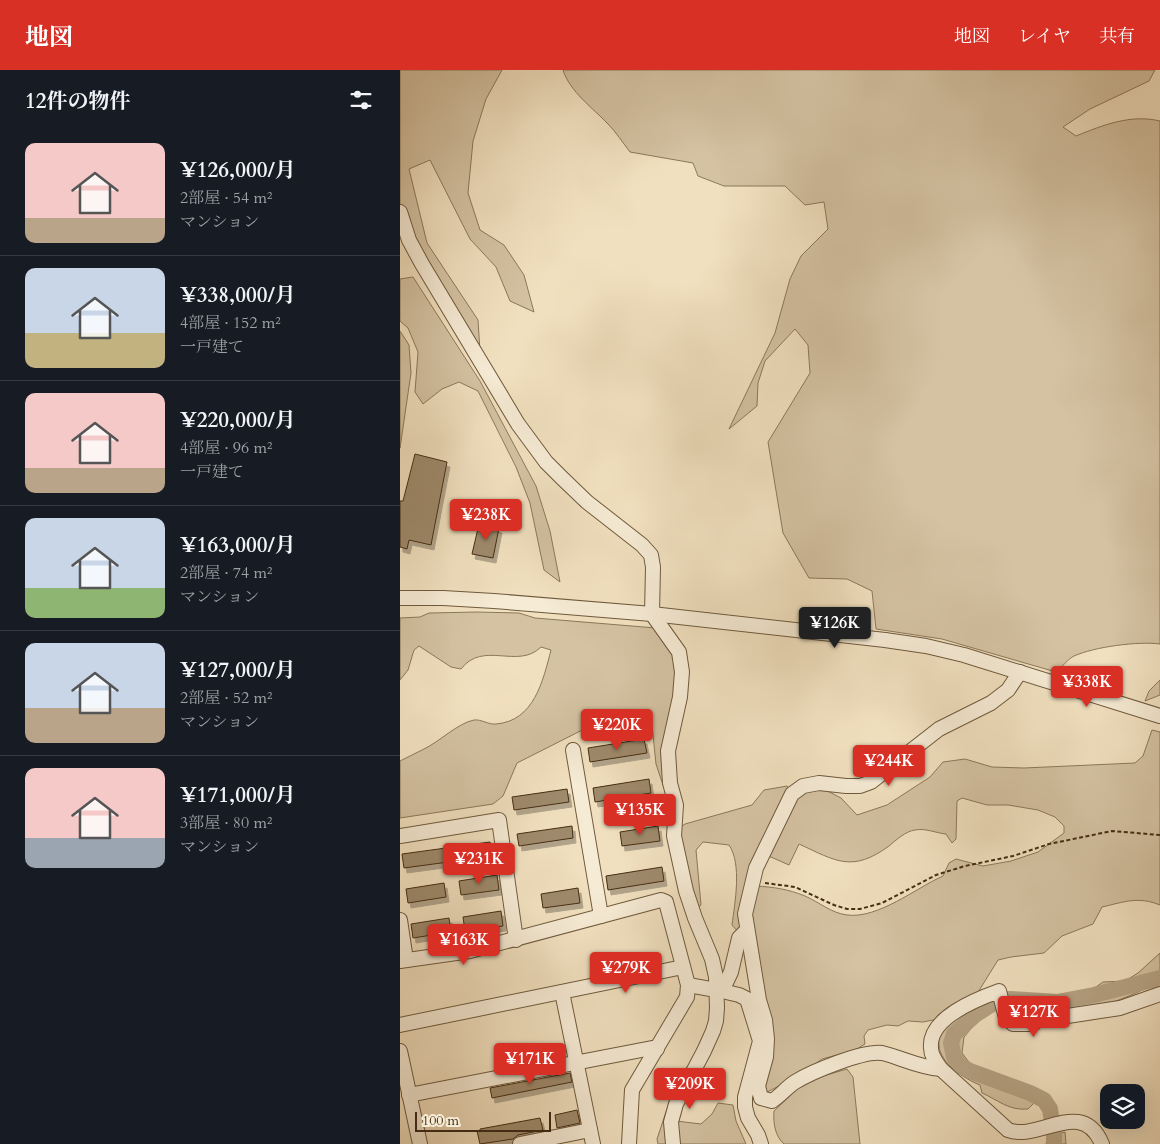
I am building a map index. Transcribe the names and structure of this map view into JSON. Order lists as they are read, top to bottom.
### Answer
{
  "scale_bar": "100 m",
  "page": {
    "header": "地図",
    "nav": ["地図", "レイヤ", "共有"],
    "heading": "12件の物件",
    "list": [
      {
        "name": "¥126,000/月",
        "note": "2部屋 · 54 m² · マンション"
      },
      {
        "name": "¥338,000/月",
        "note": "4部屋 · 152 m² · 一戸建て"
      },
      {
        "name": "¥220,000/月",
        "note": "4部屋 · 96 m² · 一戸建て"
      },
      {
        "name": "¥163,000/月",
        "note": "2部屋 · 74 m² · マンション"
      },
      {
        "name": "¥127,000/月",
        "note": "2部屋 · 52 m² · マンション"
      },
      {
        "name": "¥171,000/月",
        "note": "3部屋 · 80 m² · マンション"
      }
    ],
    "price": [
      "¥238K",
      "¥126K",
      "¥338K",
      "¥220K",
      "¥244K",
      "¥135K",
      "¥231K",
      "¥163K",
      "¥279K",
      "¥127K",
      "¥171K",
      "¥209K"
    ],
    "scale": "100 m"
  }
}
